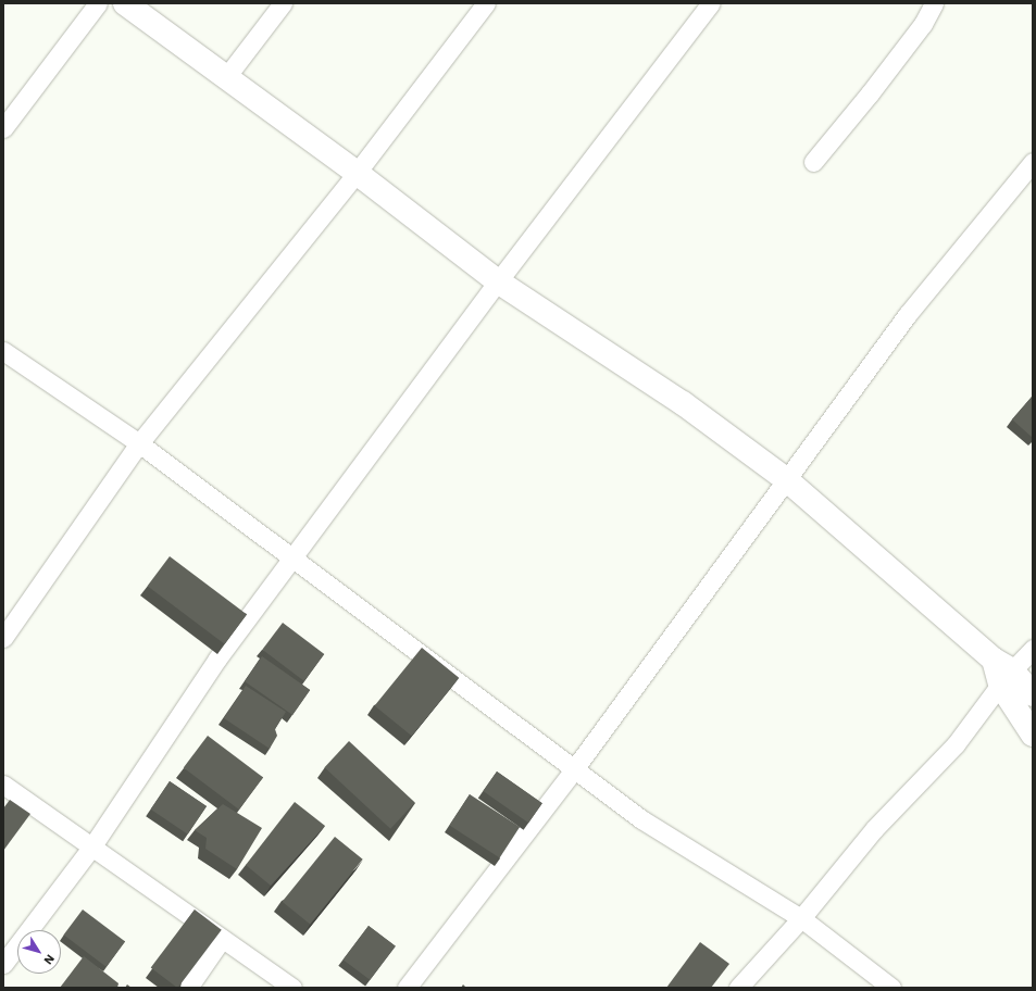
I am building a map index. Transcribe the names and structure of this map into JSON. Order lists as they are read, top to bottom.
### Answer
{
  "north": "bottom right"
}
